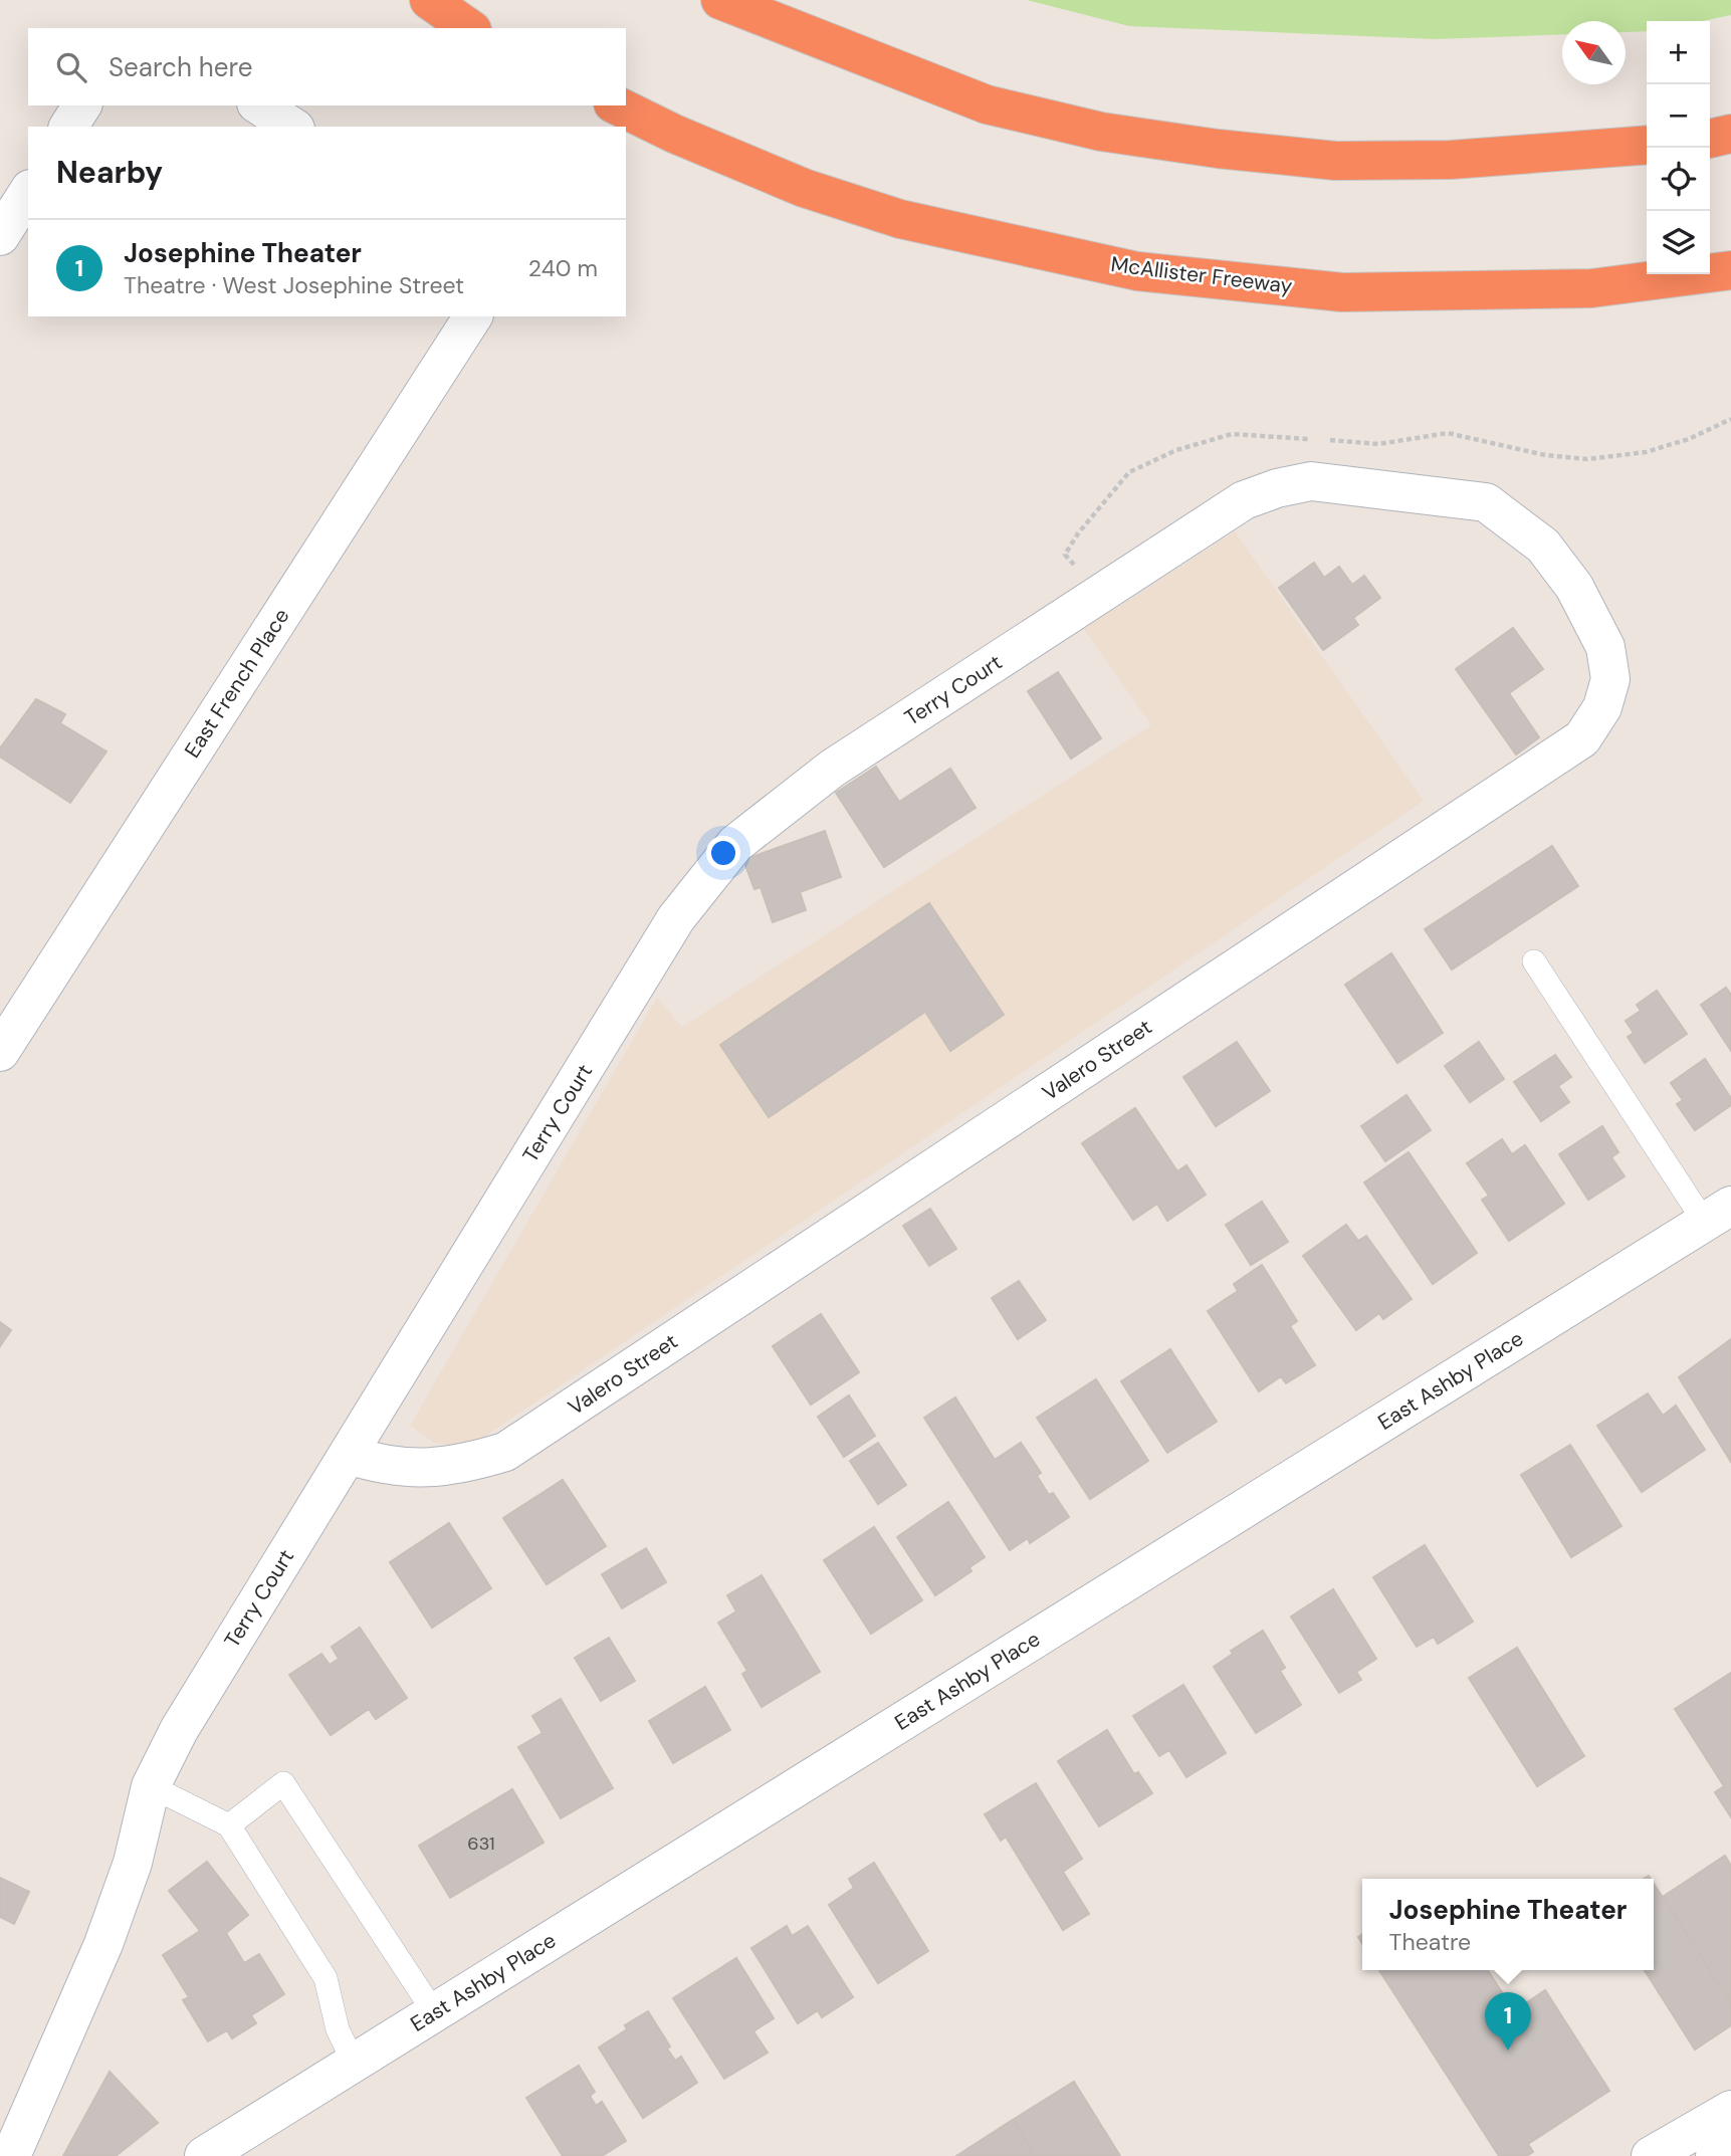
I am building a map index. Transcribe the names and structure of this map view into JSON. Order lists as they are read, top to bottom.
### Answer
{
  "streets": {
    "highway": ["McAllister Freeway"],
    "street": [
      "East French Place",
      "Terry Court",
      "Valero Street",
      "East Ashby Place"
    ]
  },
  "crossings": [
    ["Terry Court", "Valero Street"]
  ],
  "house_numbers": ["631"],
  "north": "top left",
  "page": {
    "map_buttons": ["+", "−"],
    "search": "Search here",
    "heading": "Nearby",
    "list": [
      {
        "mark": "1",
        "name": "Josephine Theater",
        "note": "Theatre · West Josephine Street",
        "value": "240 m"
      }
    ],
    "popup": ["Josephine Theater", "Theatre"],
    "pins": "1"
  }
}
